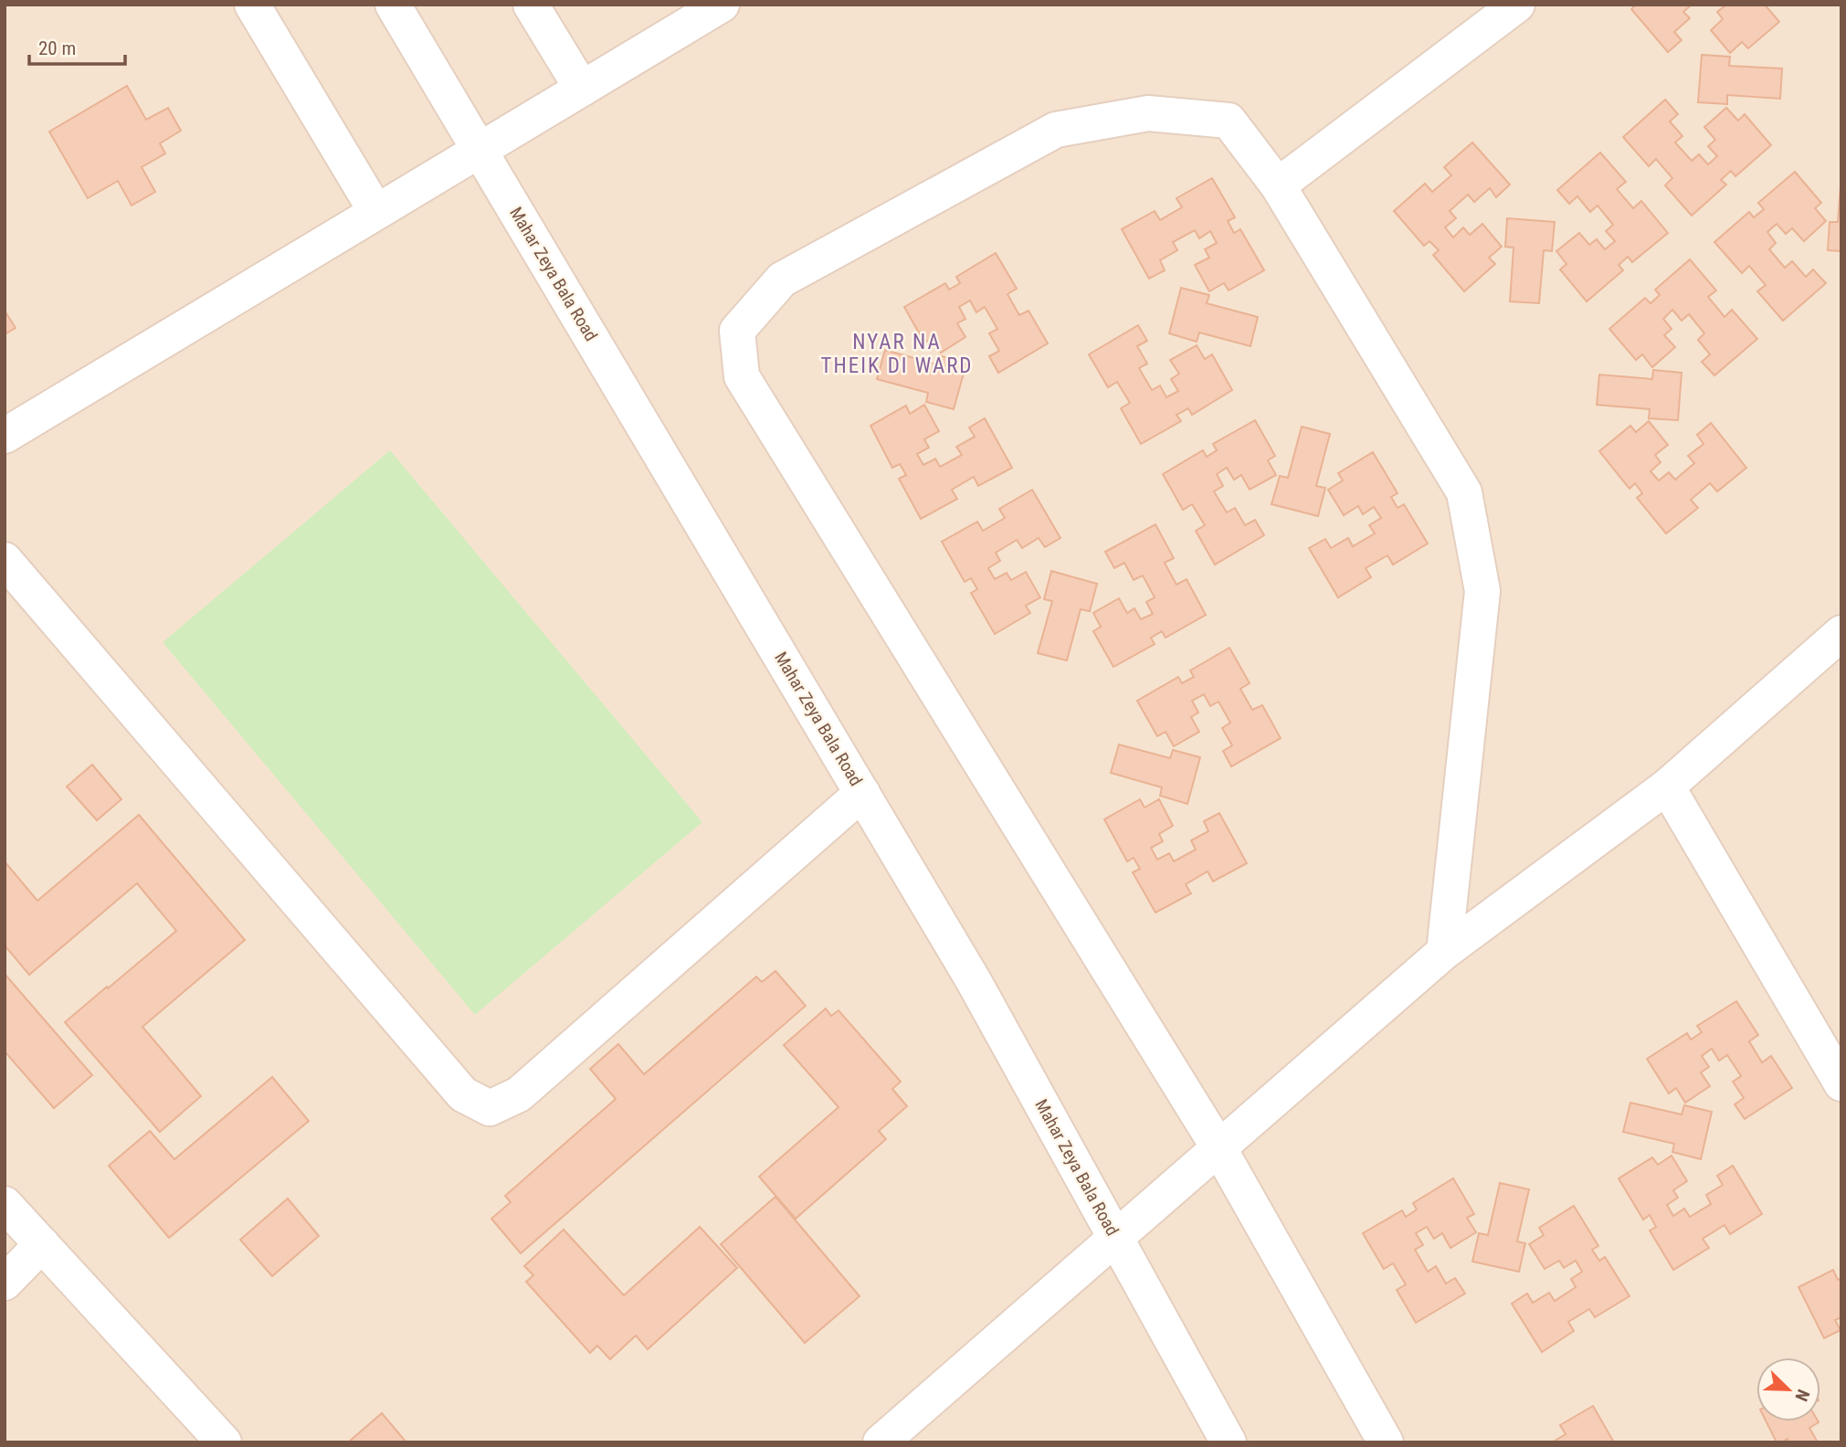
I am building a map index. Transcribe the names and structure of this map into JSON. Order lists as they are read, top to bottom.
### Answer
{
  "streets": {
    "street": ["Mahar Zeya Bala Road"]
  },
  "districts": ["NYAR NA THEIK DI WARD"],
  "scale_bar": "20 m",
  "north": "bottom right"
}
